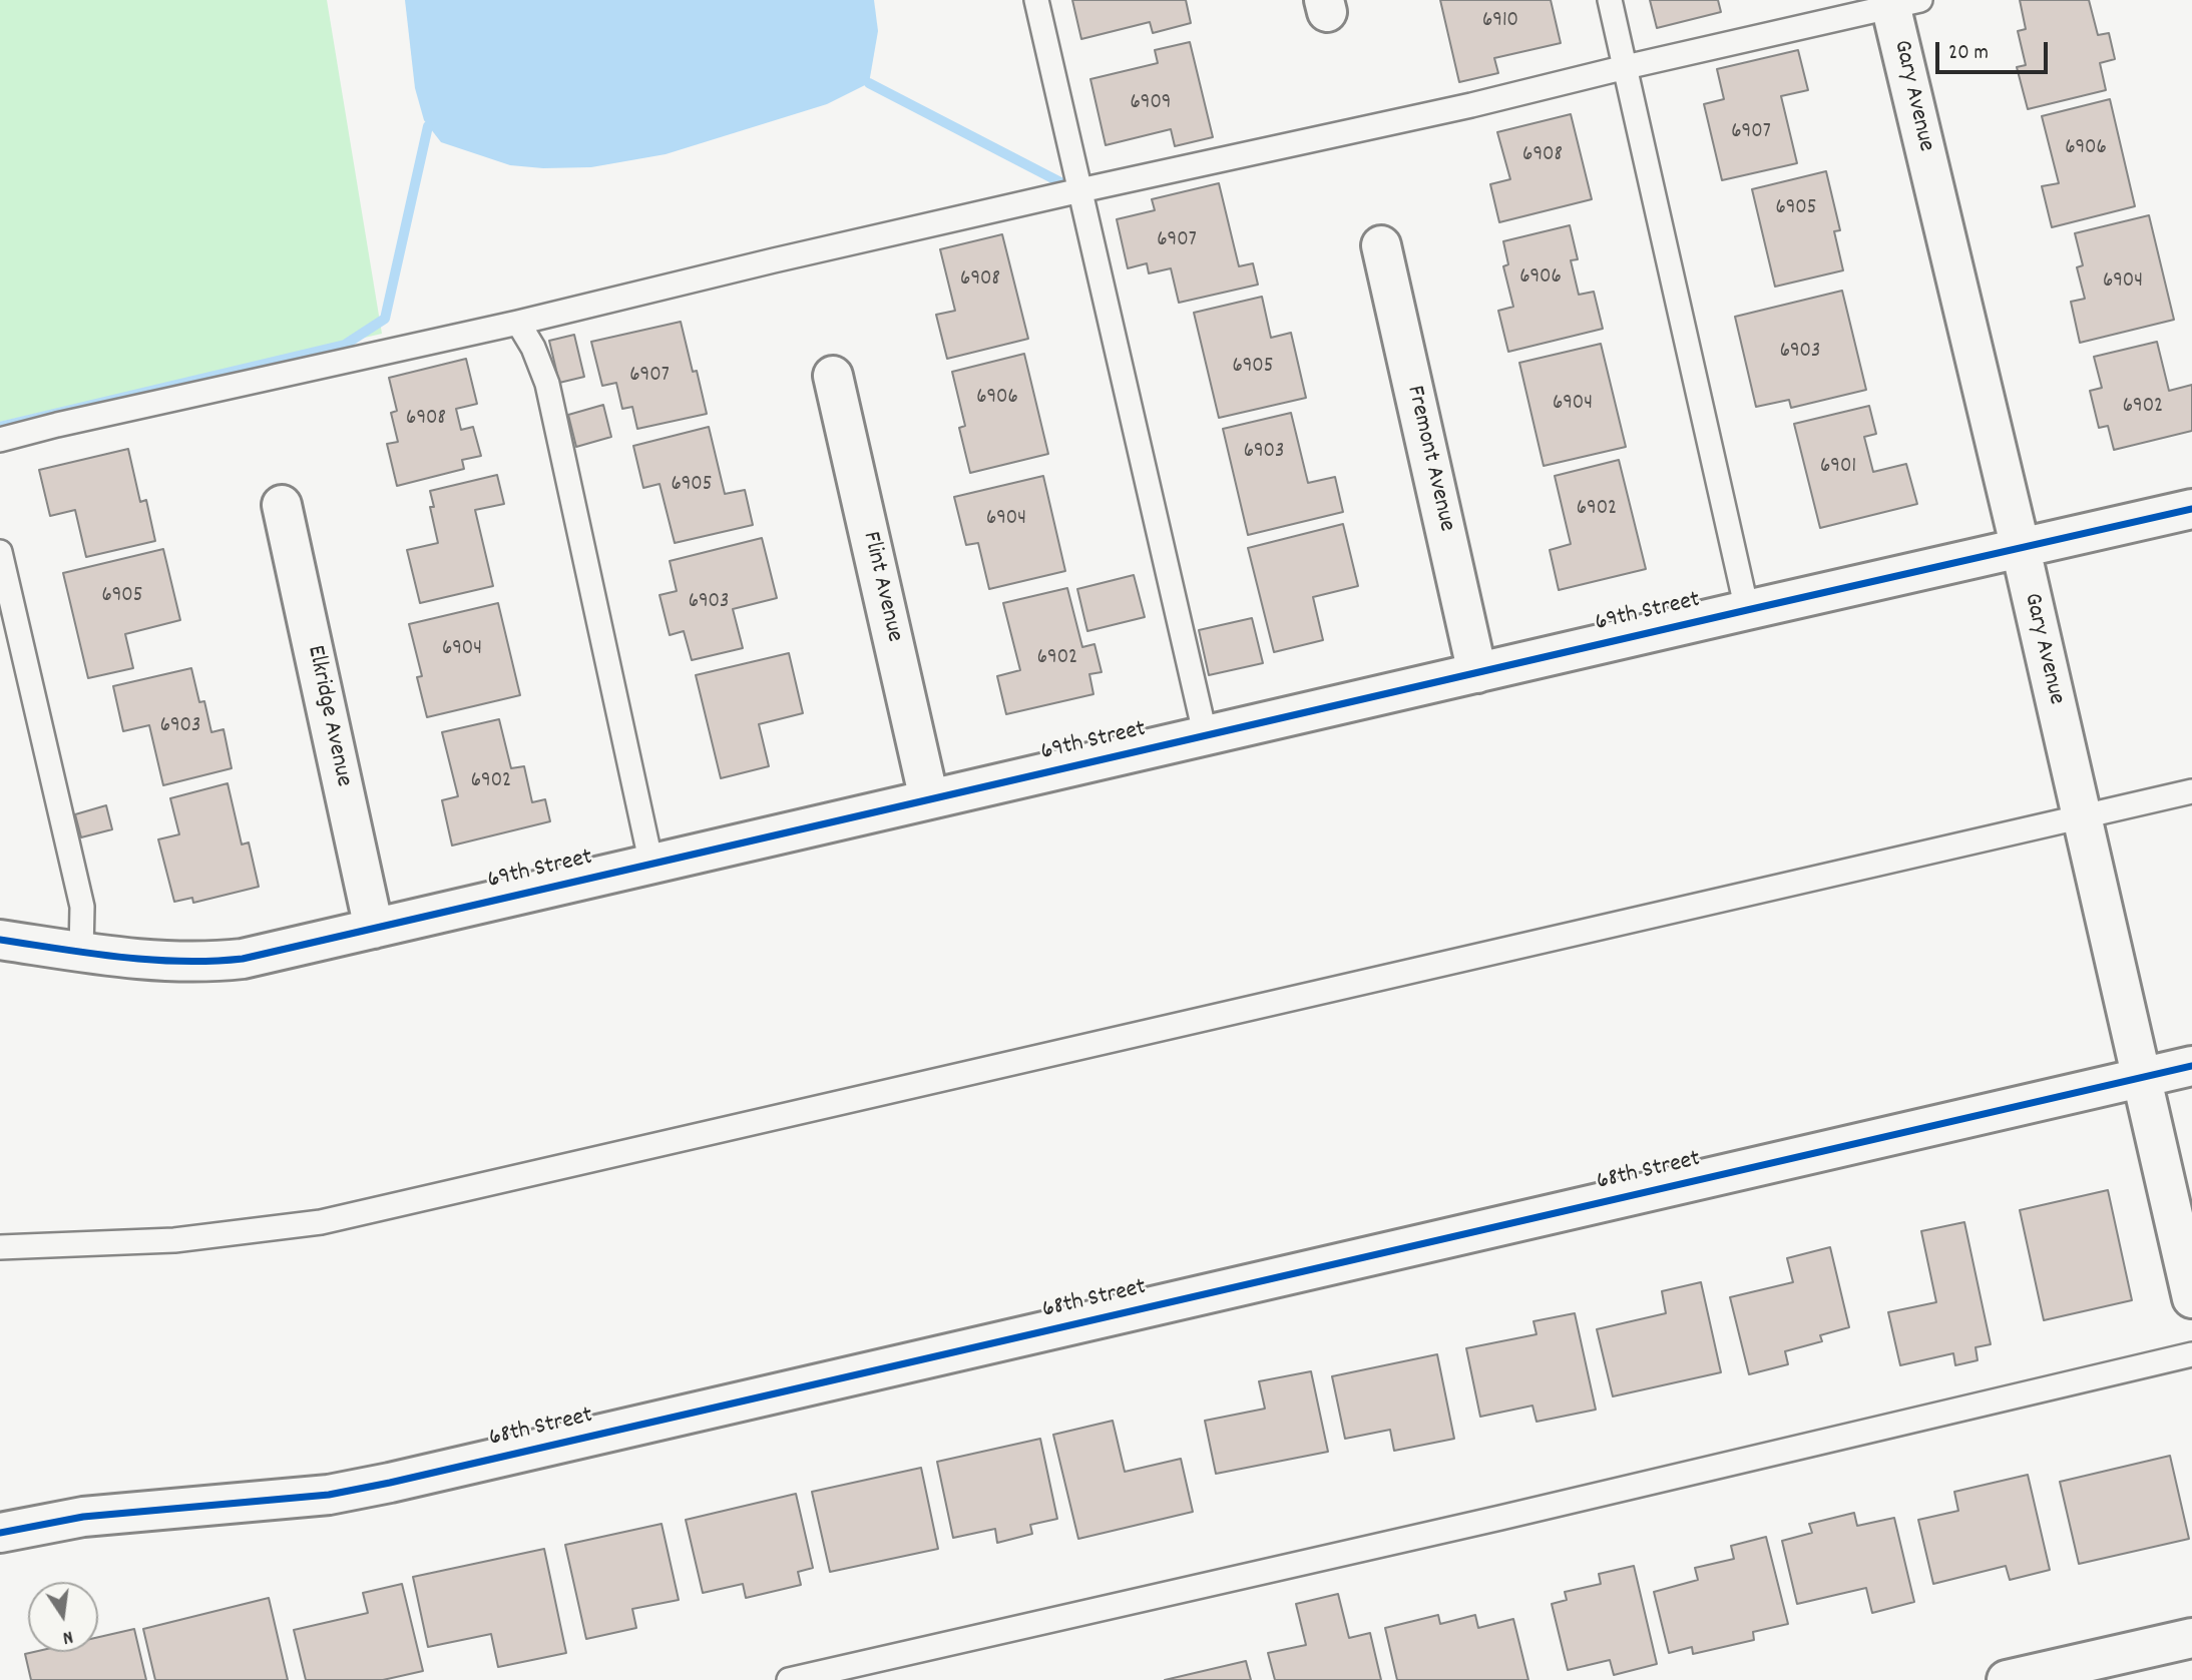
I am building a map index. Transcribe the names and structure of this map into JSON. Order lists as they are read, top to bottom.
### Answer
{
  "streets": {
    "street": [
      "Gary Avenue",
      "Fremont Avenue",
      "Flint Avenue",
      "69th Street",
      "Elkridge Avenue",
      "68th Street"
    ]
  },
  "crossings": [
    ["Gary Avenue", "69th Street"],
    ["Gary Avenue", "68th Street"],
    ["Fremont Avenue", "69th Street"],
    ["Flint Avenue", "69th Street"],
    ["69th Street", "Elkridge Avenue"]
  ],
  "house_numbers": [
    "6910",
    "6909",
    "6907",
    "6906",
    "6908",
    "6905",
    "6907",
    "6906",
    "6908",
    "6904",
    "6903",
    "6905",
    "6907",
    "6906",
    "6904",
    "6902",
    "6908",
    "6903",
    "6901",
    "6905",
    "6902",
    "6904",
    "6905",
    "6903",
    "6904",
    "6902",
    "6903",
    "6902"
  ],
  "scale_bar": "20 m",
  "north": "bottom"
}
